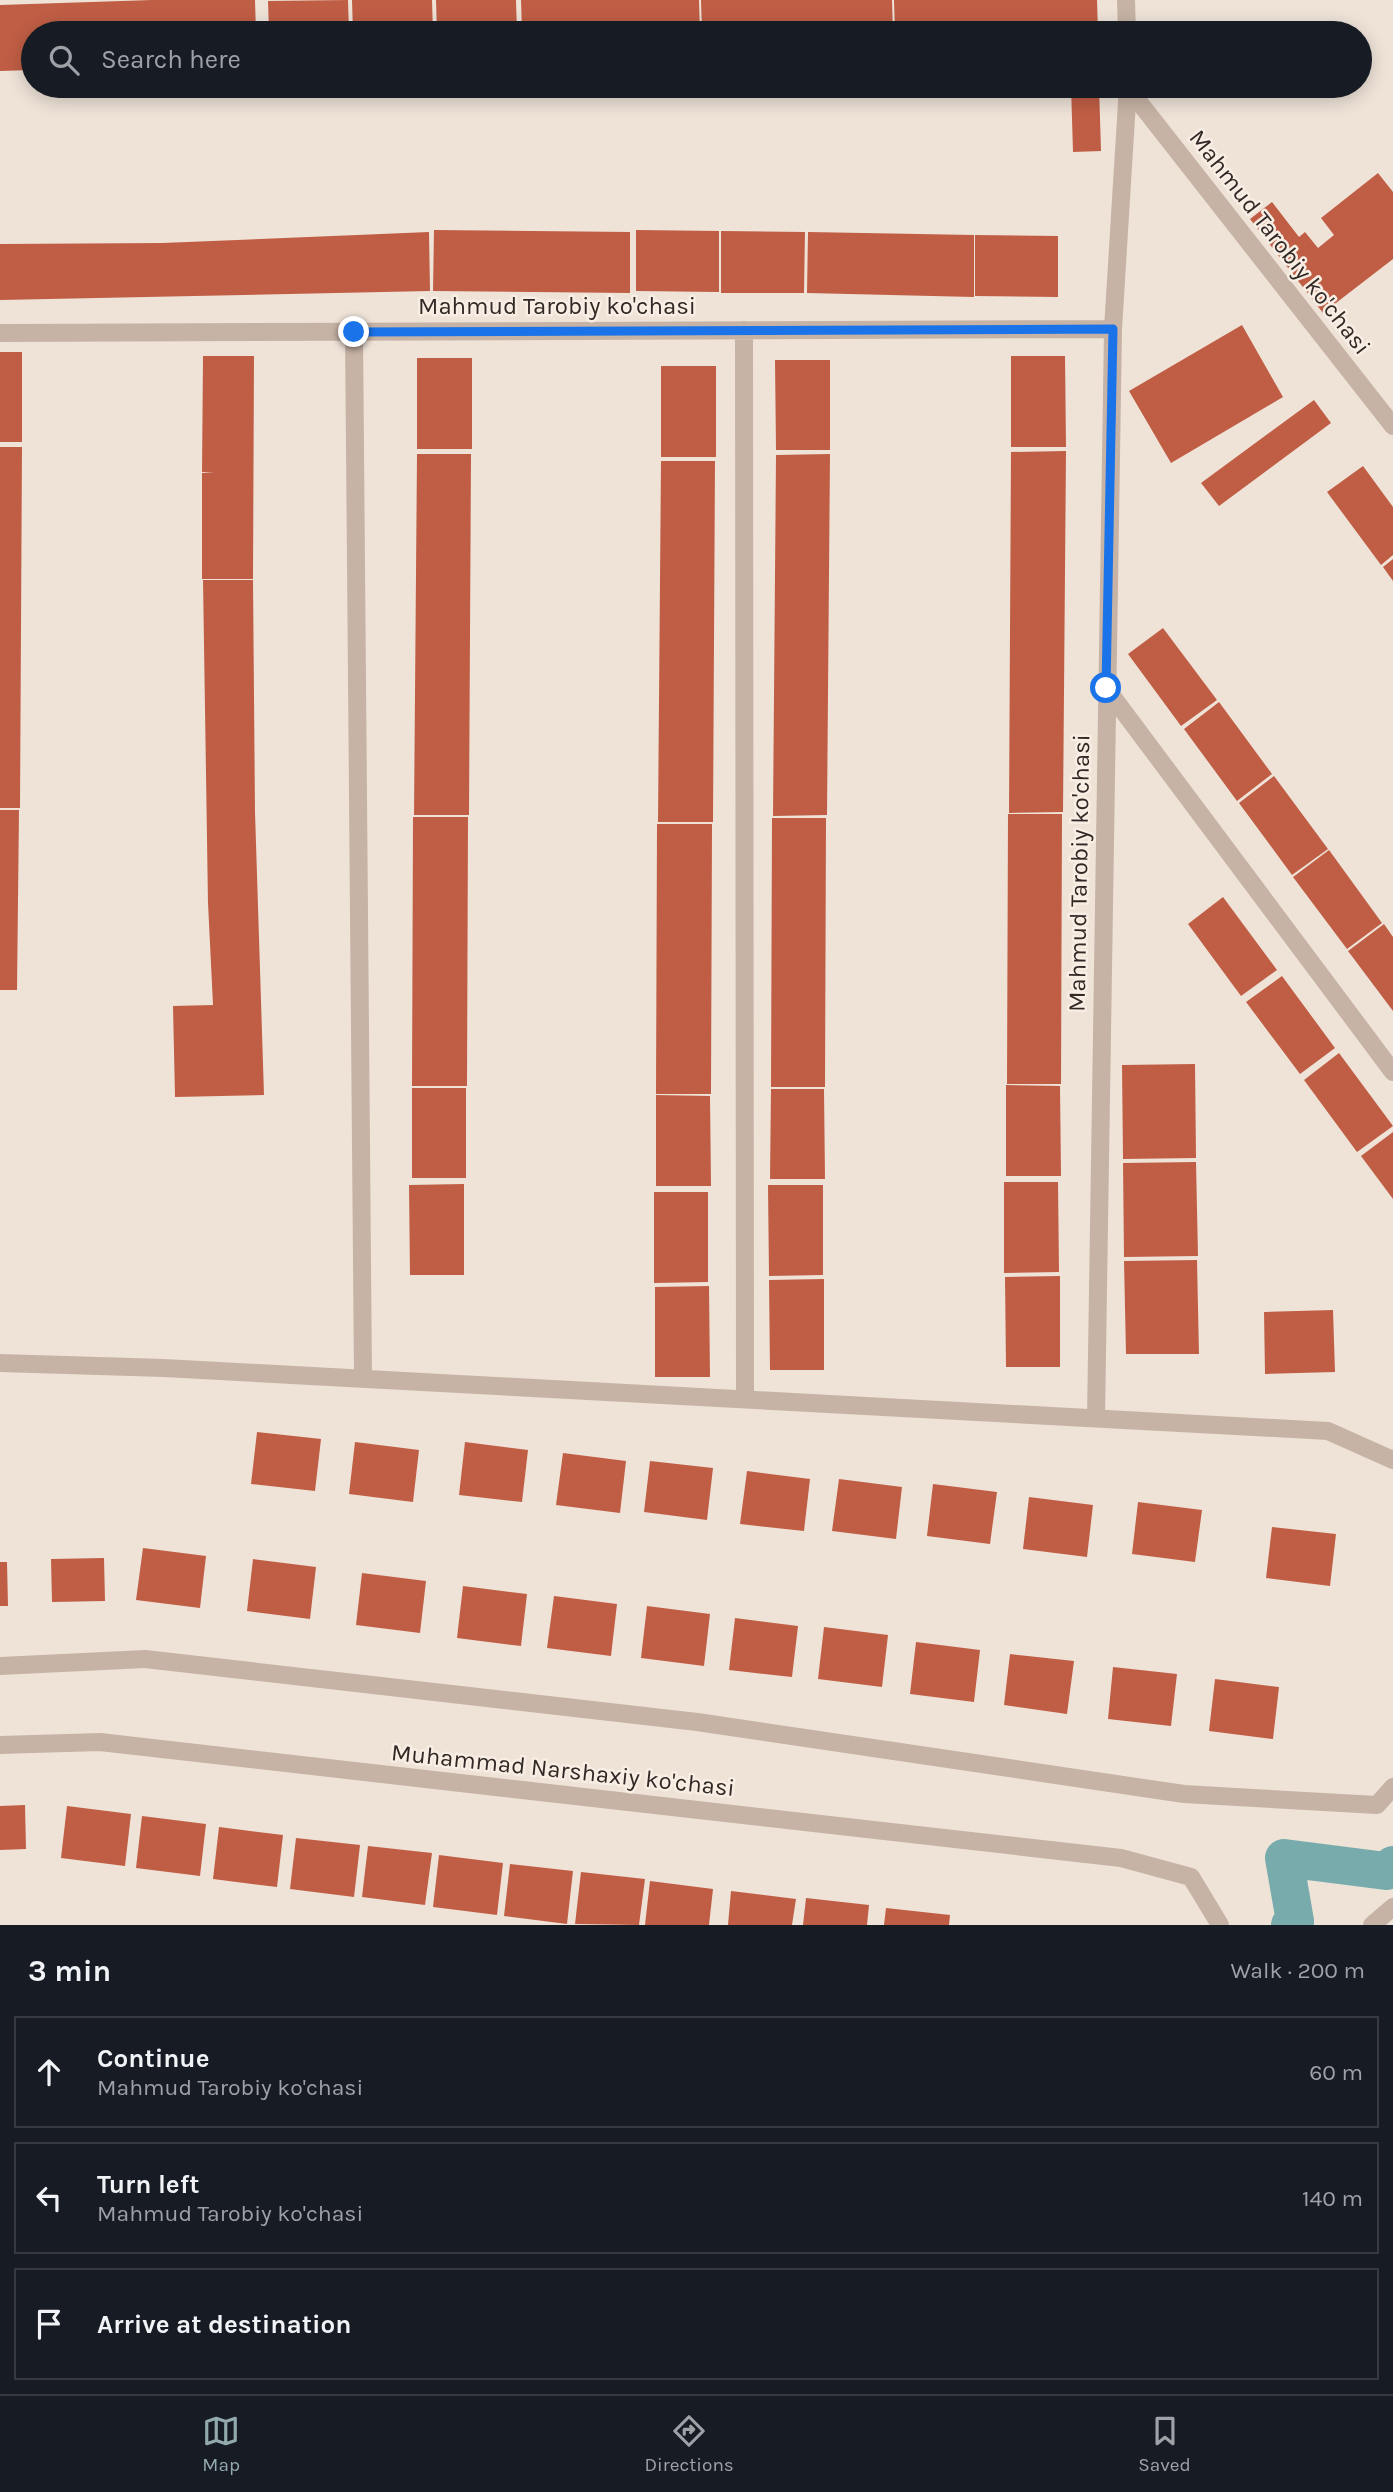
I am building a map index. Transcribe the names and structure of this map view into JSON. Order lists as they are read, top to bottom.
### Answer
{
  "streets": {
    "street": ["Mahmud Tarobiy ko'chasi", "Muhammad Narshaxiy ko'chasi"]
  },
  "page": {
    "search": "Search here",
    "heading": ["3 min", "Walk · 200 m"],
    "list": [
      ["Continue", "Mahmud Tarobiy ko'chasi", "60 m"],
      ["Turn left", "Mahmud Tarobiy ko'chasi", "140 m"],
      "Arrive at destination"
    ],
    "nav": ["Map", "Directions", "Saved"]
  }
}
